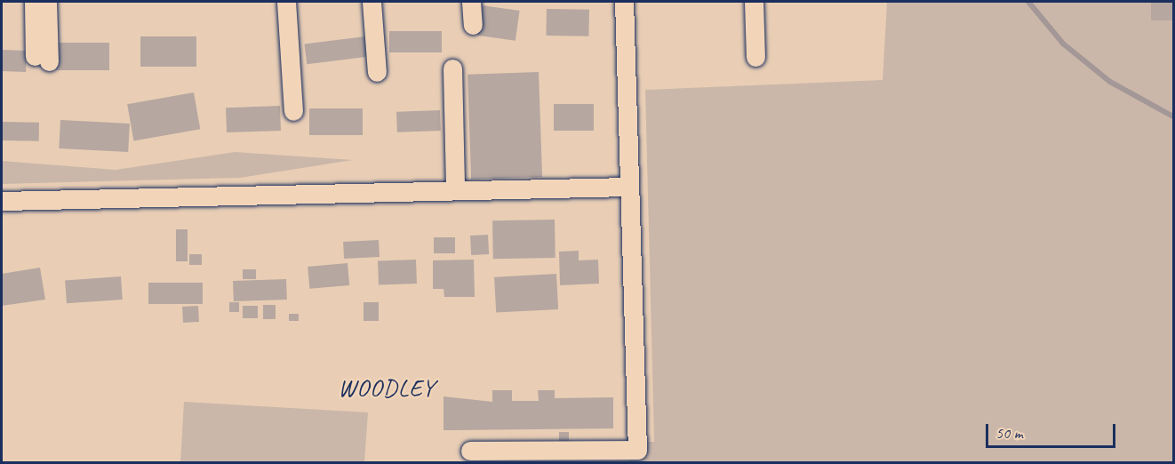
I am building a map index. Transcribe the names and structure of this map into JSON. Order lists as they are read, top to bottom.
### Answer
{
  "districts": ["WOODLEY"],
  "scale_bar": "50 m"
}
